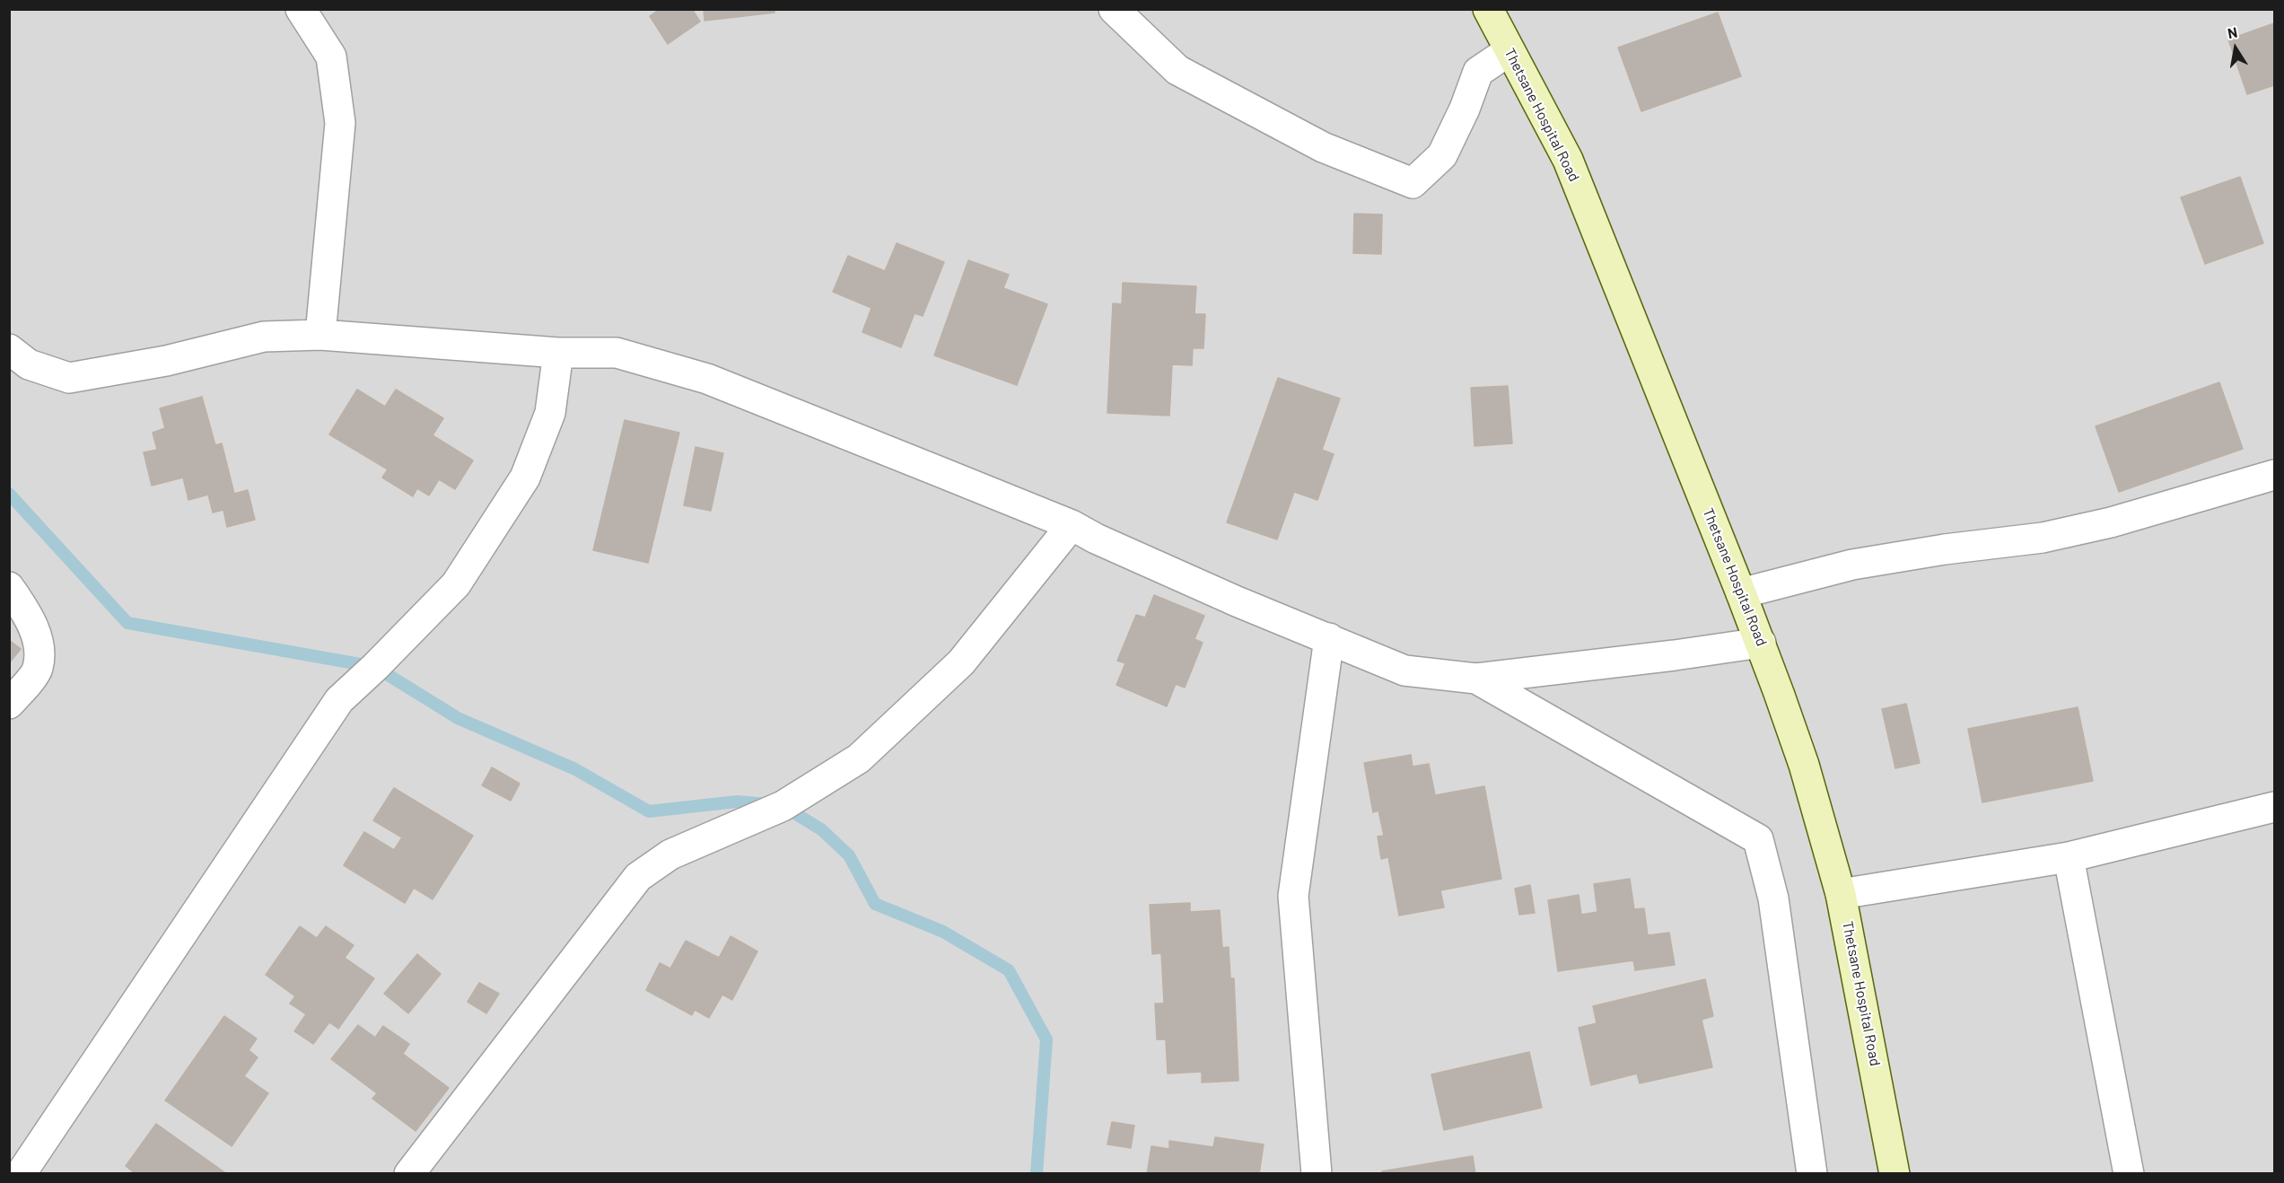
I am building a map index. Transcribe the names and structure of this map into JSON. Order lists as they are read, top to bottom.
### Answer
{
  "streets": {
    "main road": ["Thetsane Hospital Road"]
  },
  "north": "top"
}
